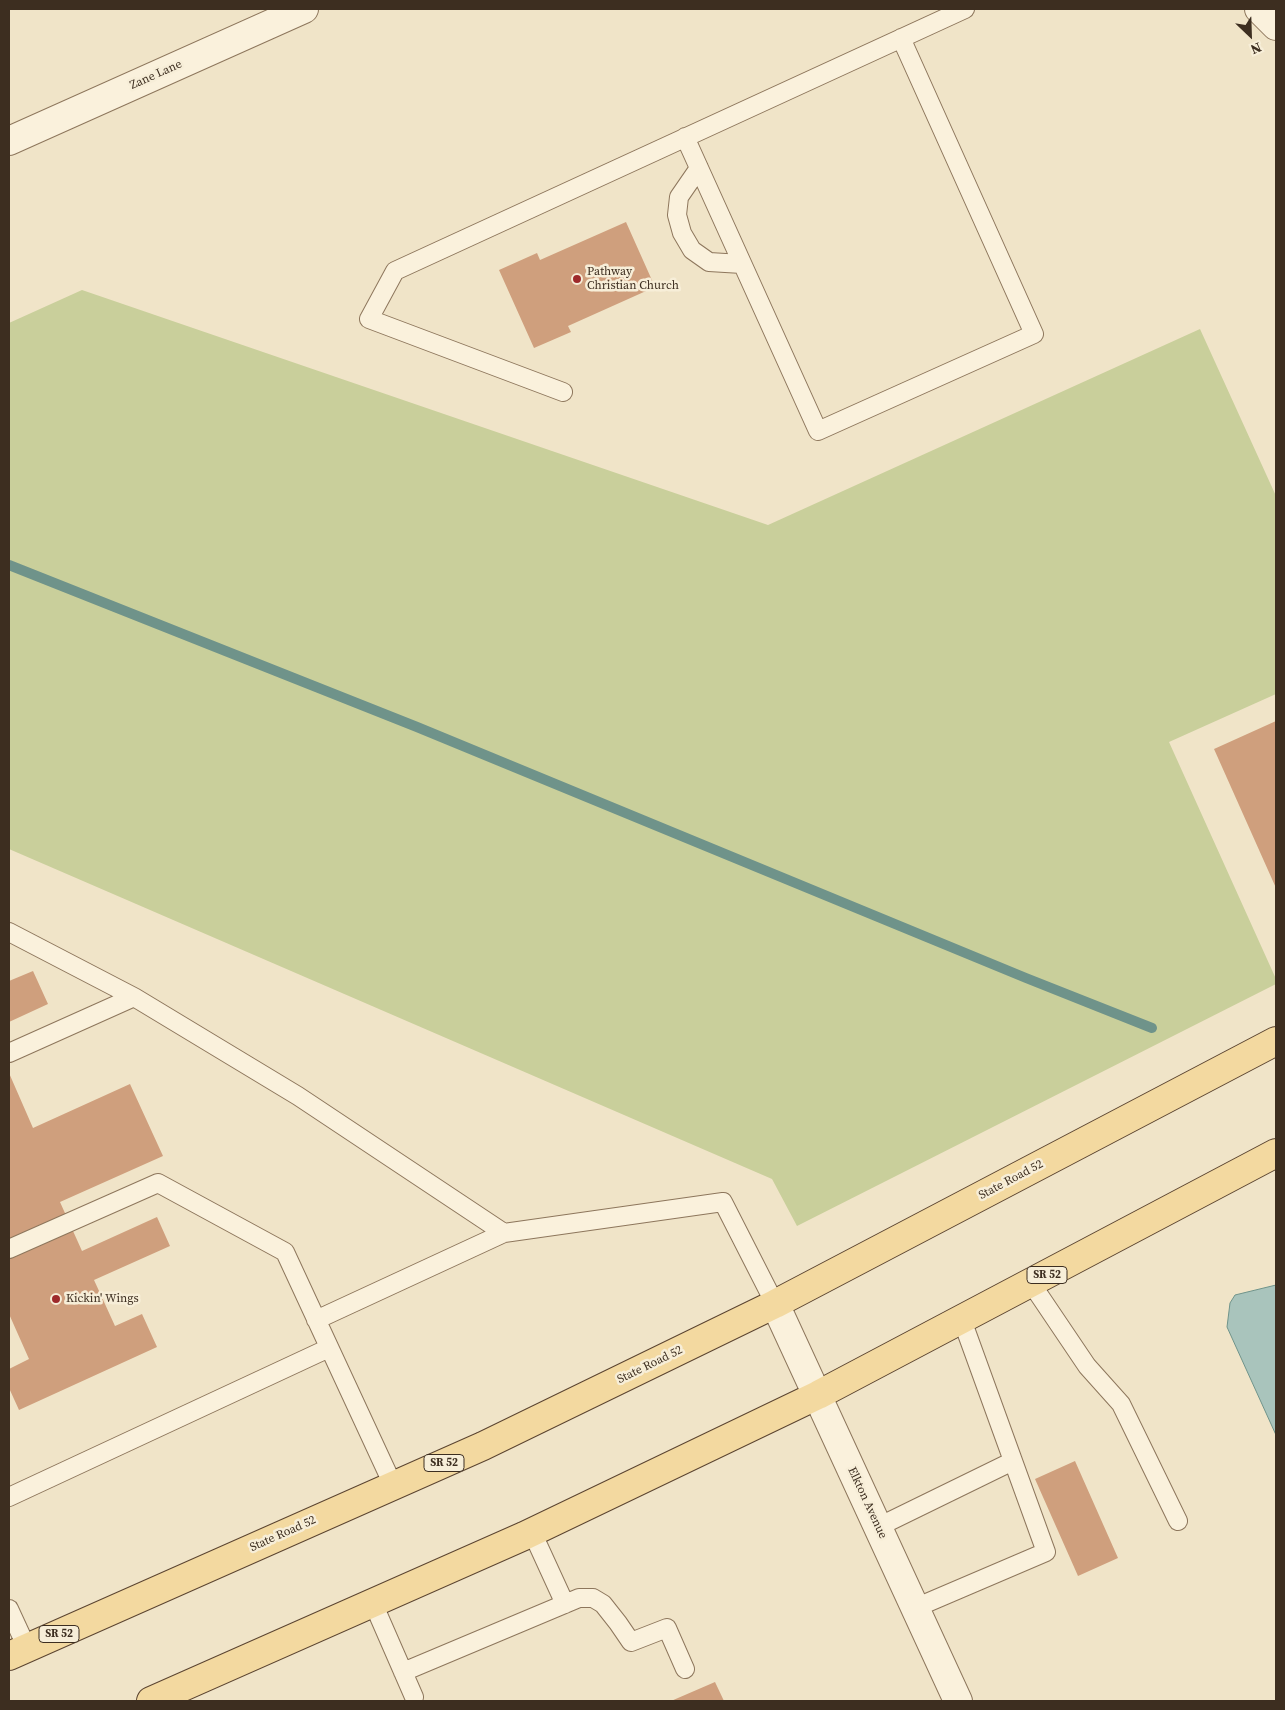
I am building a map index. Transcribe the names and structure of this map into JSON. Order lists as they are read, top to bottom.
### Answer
{
  "streets": {
    "main road": ["State Road 52", "SR 52"],
    "street": ["Zane Lane", "Elkton Avenue"]
  },
  "crossings": [
    ["State Road 52", "Elkton Avenue"],
    ["SR 52", "Elkton Avenue"]
  ],
  "places": ["Pathway Christian Church", "Kickin' Wings"],
  "north": "bottom right"
}
